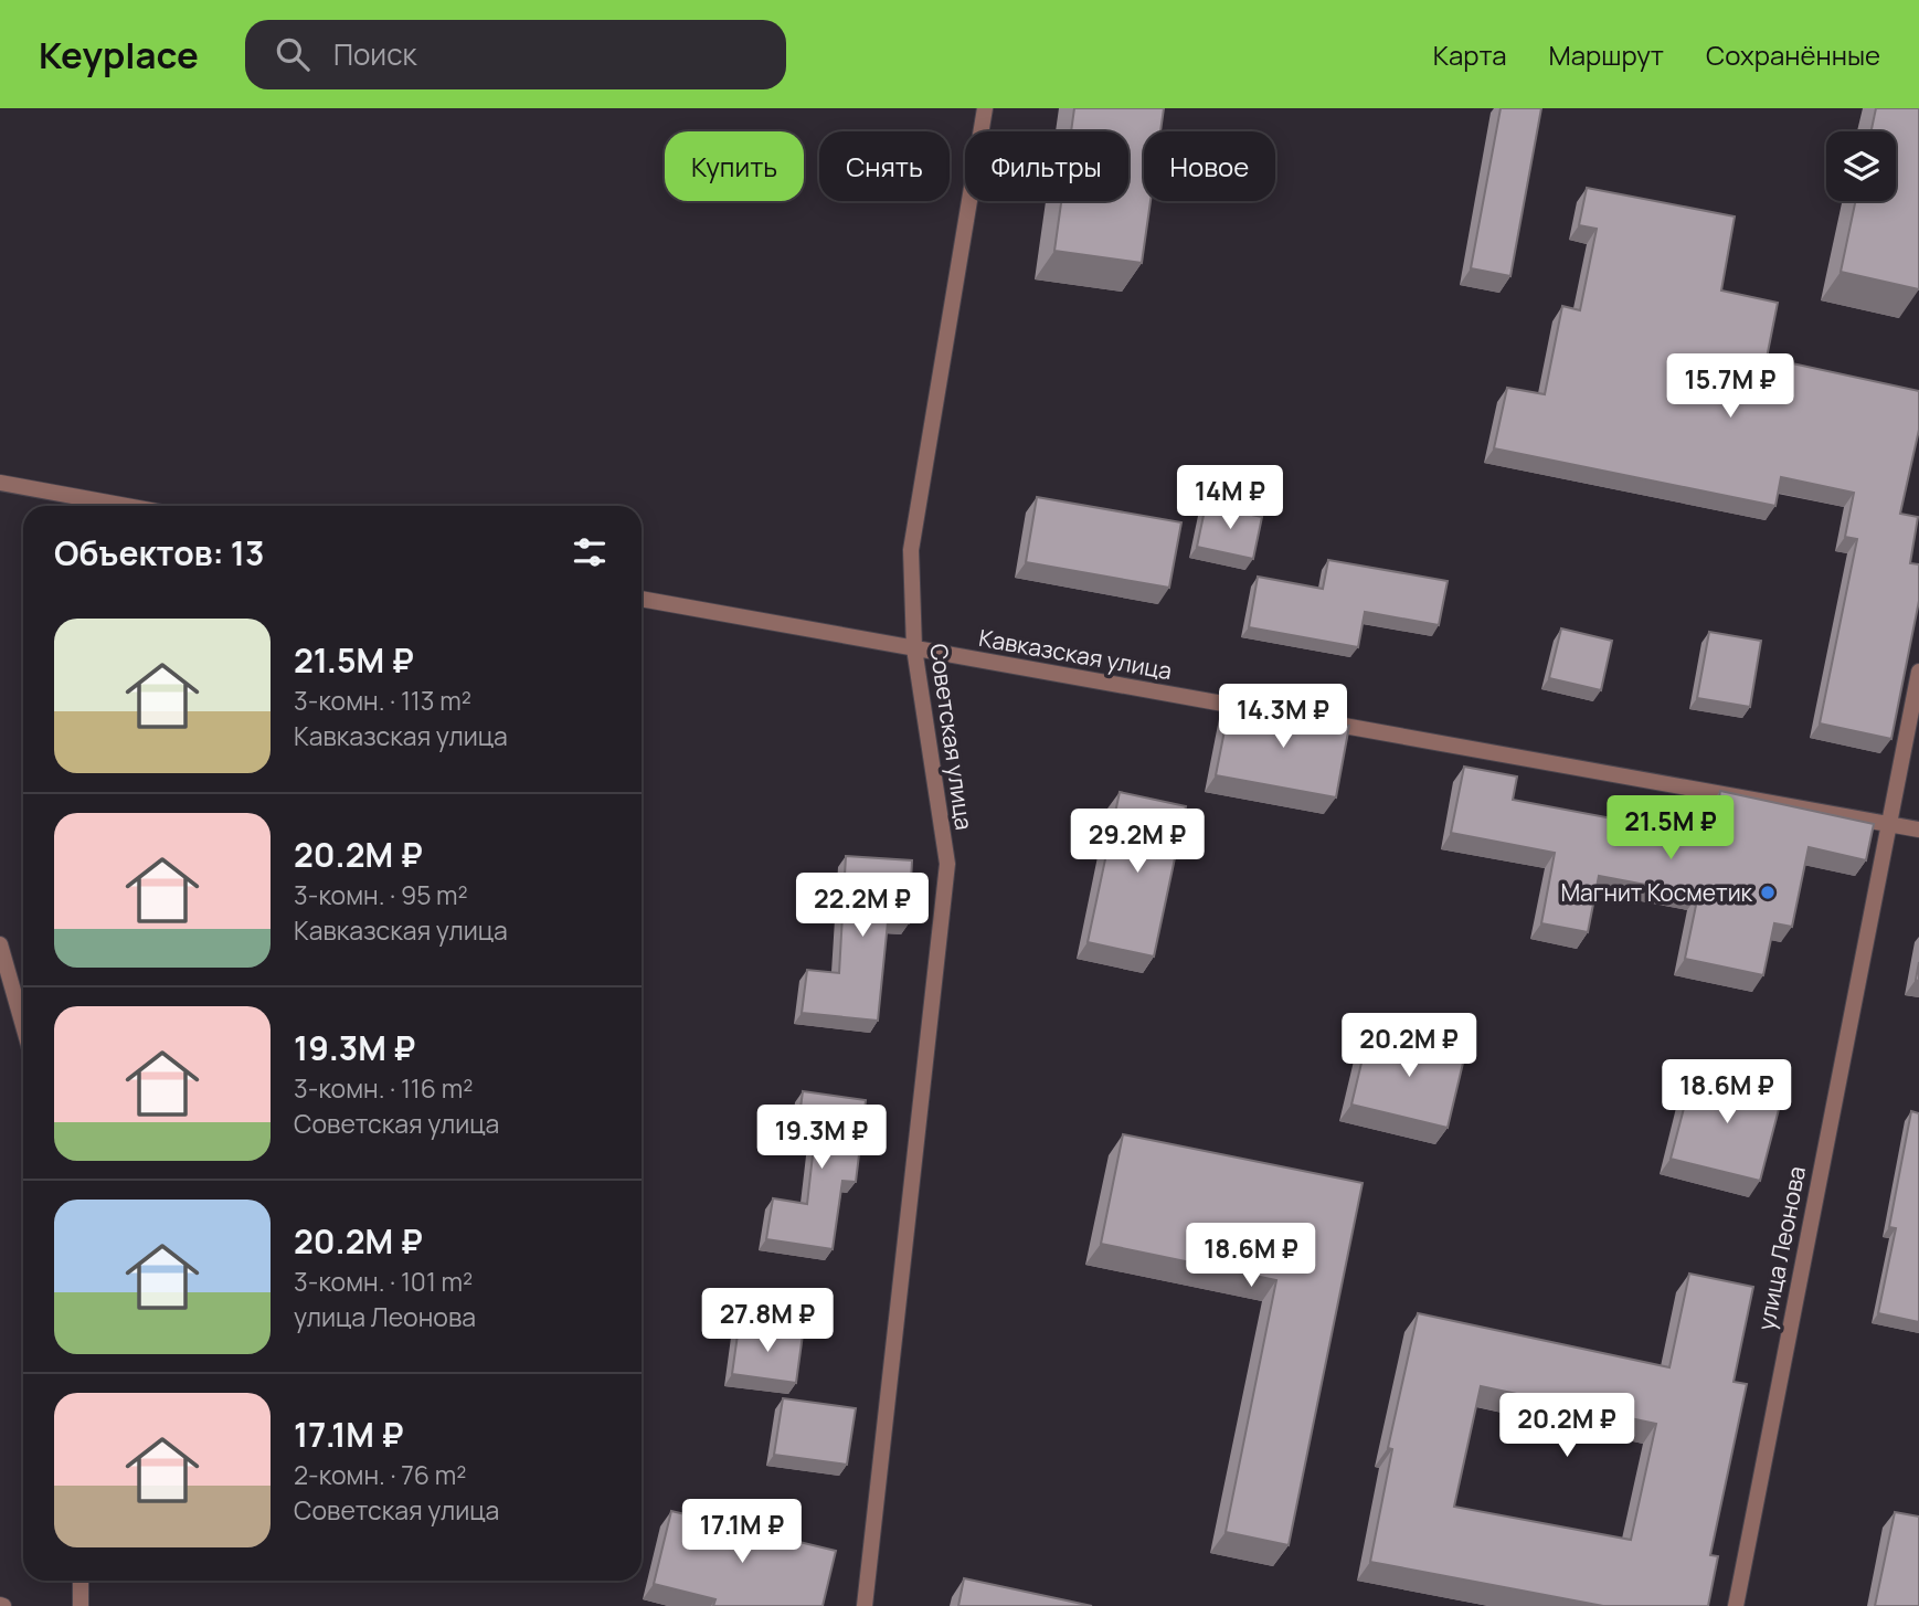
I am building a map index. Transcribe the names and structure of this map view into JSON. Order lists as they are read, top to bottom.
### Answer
{
  "streets": {
    "street": ["Кавказская улица", "Советская улица", "улица Леонова"]
  },
  "crossings": [
    ["Кавказская улица", "Советская улица"]
  ],
  "places": ["Магнит Косметик"],
  "page": {
    "header": "Keyplace",
    "search": "Поиск",
    "nav": ["Карта", "Маршрут", "Сохранённые"],
    "chip": [
      "Купить",
      "Снять",
      "Фильтры",
      "Новое"
    ],
    "price": [
      "15.7M ₽",
      "14M ₽",
      "14.3M ₽",
      "21.5M ₽",
      "29.2M ₽",
      "22.2M ₽",
      "20.2M ₽",
      "18.6M ₽",
      "19.3M ₽",
      "18.6M ₽",
      "27.8M ₽",
      "20.2M ₽",
      "17.1M ₽"
    ],
    "heading": "Объектов: 13",
    "list": [
      {
        "name": "21.5M ₽",
        "note": "3-комн. · 113 m² · Кавказская улица"
      },
      {
        "name": "20.2M ₽",
        "note": "3-комн. · 95 m² · Кавказская улица"
      },
      {
        "name": "19.3M ₽",
        "note": "3-комн. · 116 m² · Советская улица"
      },
      {
        "name": "20.2M ₽",
        "note": "3-комн. · 101 m² · улица Леонова"
      },
      {
        "name": "17.1M ₽",
        "note": "2-комн. · 76 m² · Советская улица"
      }
    ]
  }
}
